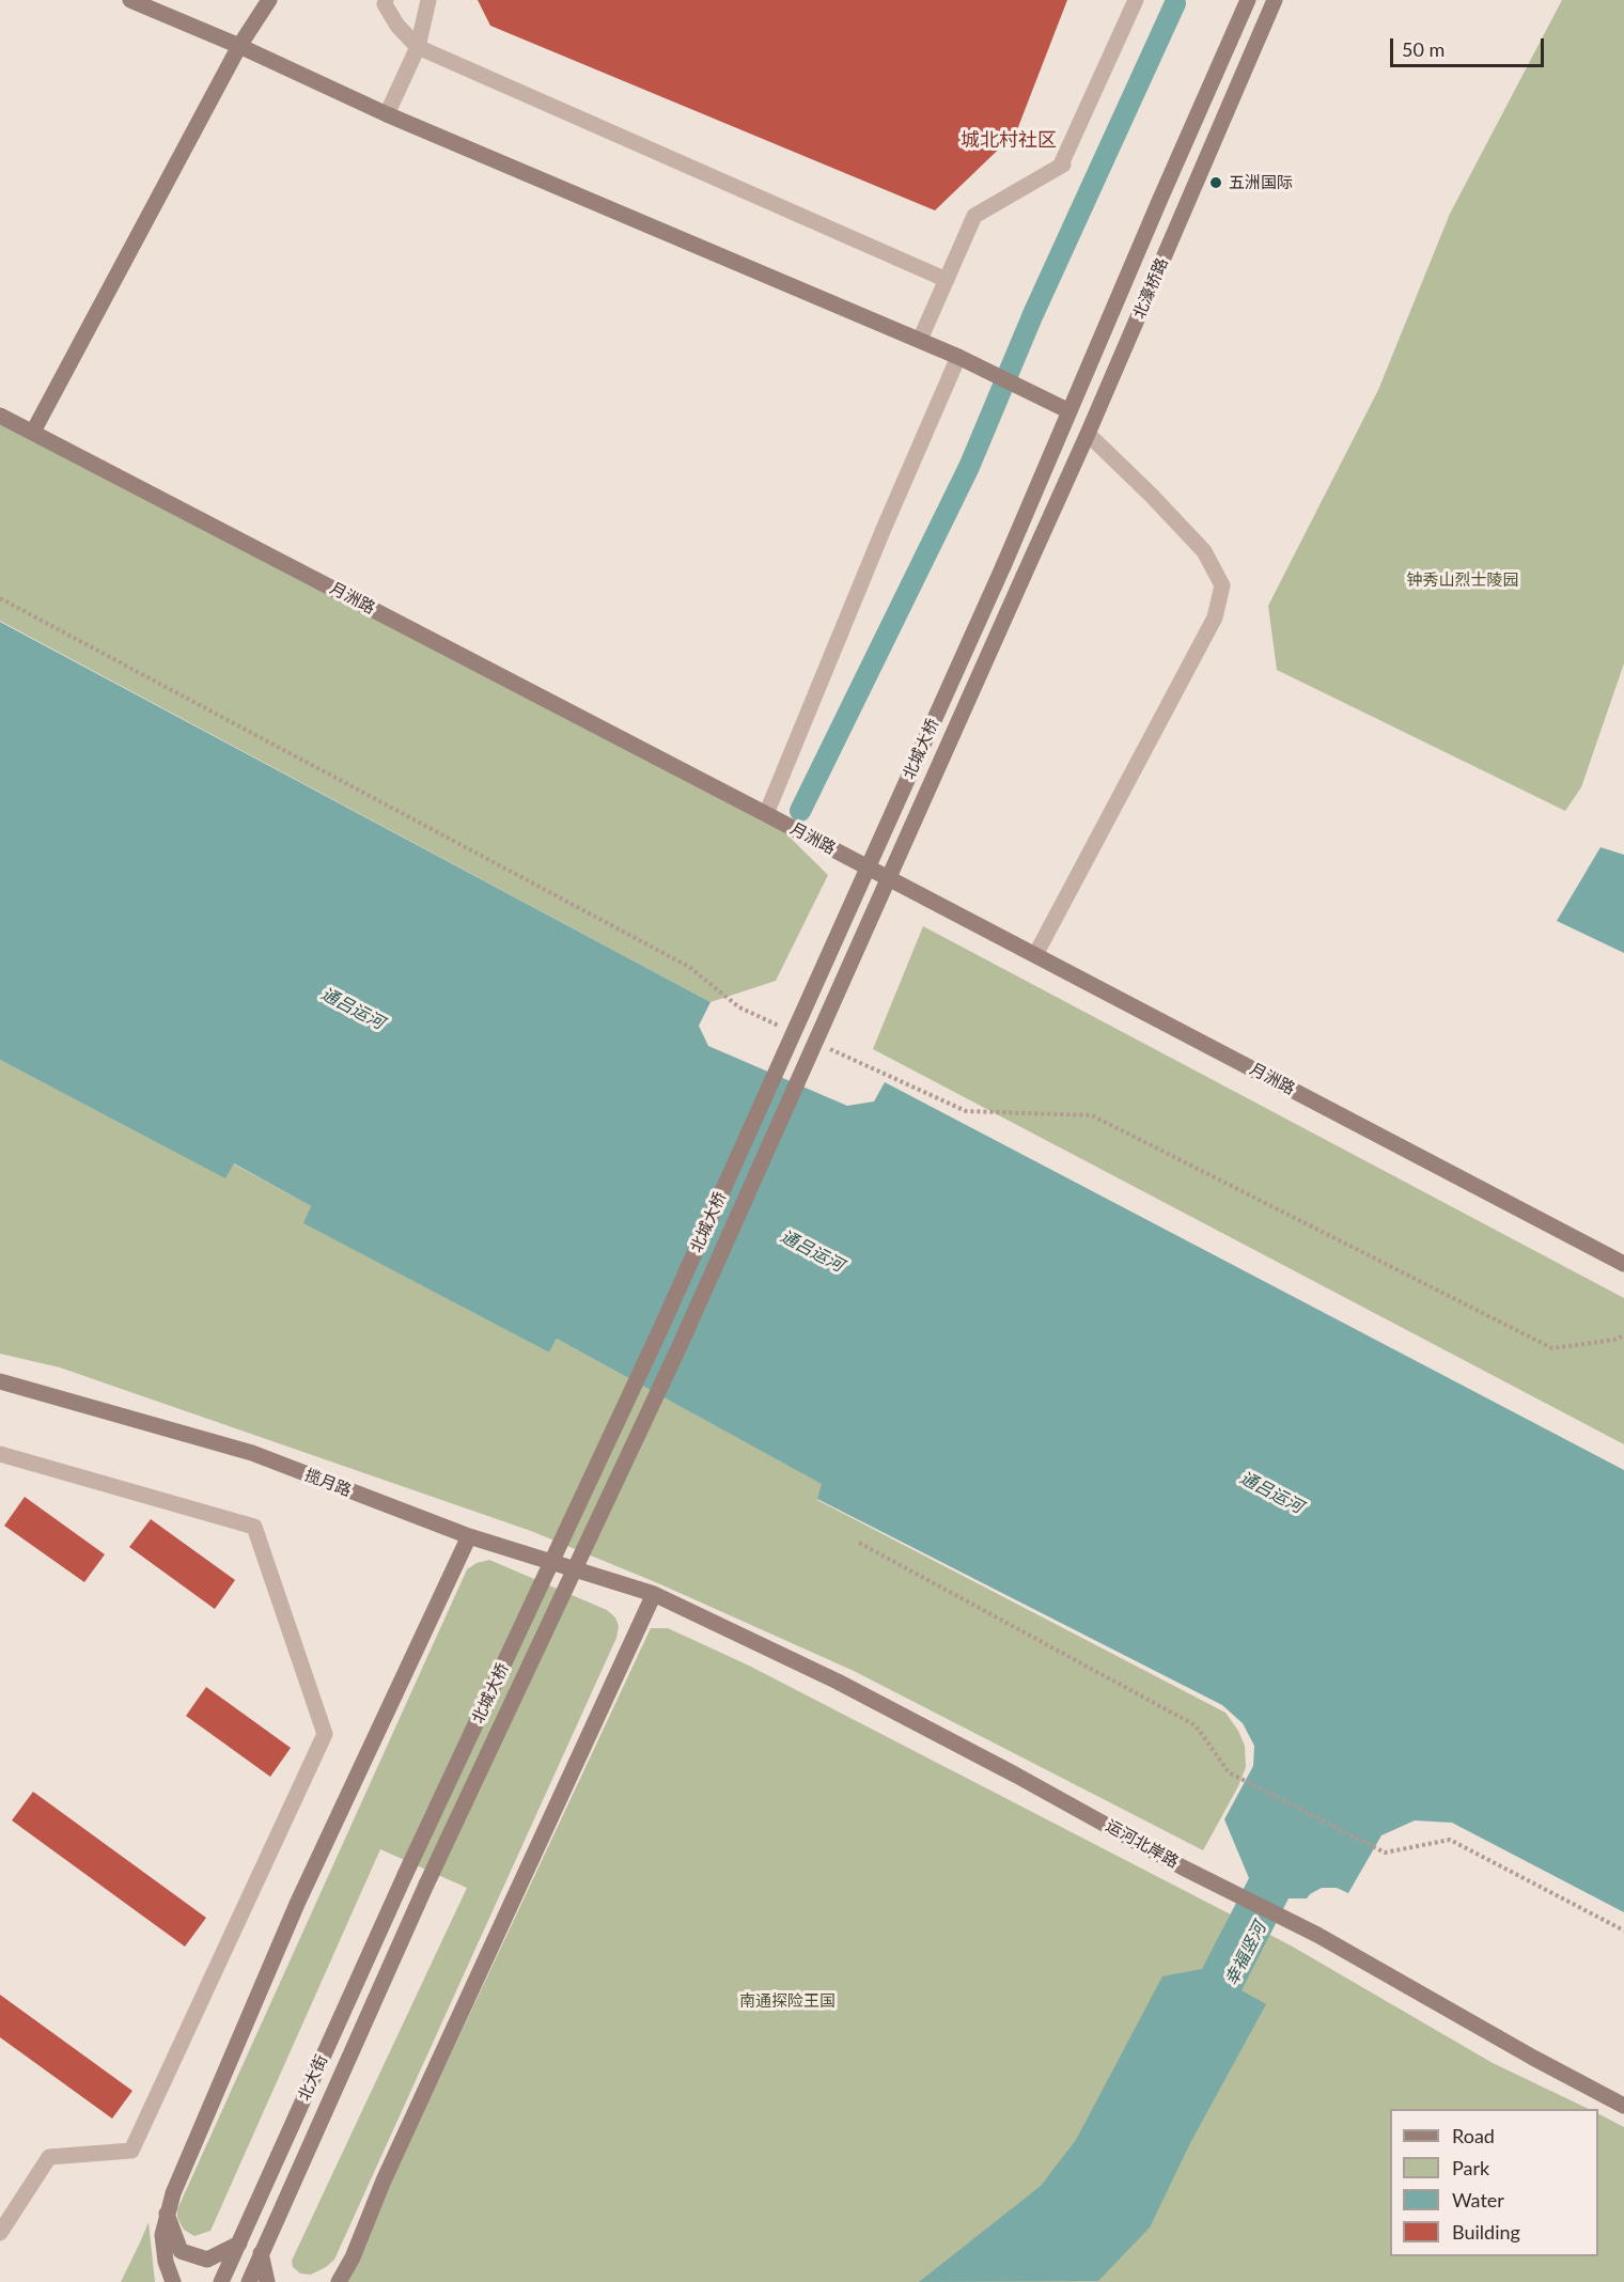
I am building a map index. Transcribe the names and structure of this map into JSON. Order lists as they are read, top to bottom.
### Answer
{
  "streets": {
    "main road": [
      "北濠桥路",
      "月洲路",
      "北城大桥",
      "揽月路",
      "运河北岸路",
      "北大街"
    ]
  },
  "crossings": [
    ["北濠桥路", "北城大桥"],
    ["北城大桥", "北大街"],
    ["揽月路", "运河北岸路"]
  ],
  "districts": ["城北村社区"],
  "water": ["通吕运河", "幸福竖河"],
  "parks": ["钟秀山烈士陵园", "南通探险王国"],
  "places": ["五洲国际"],
  "legend": [
    "Road",
    "Park",
    "Water",
    "Building"
  ],
  "scale_bar": "50 m"
}
